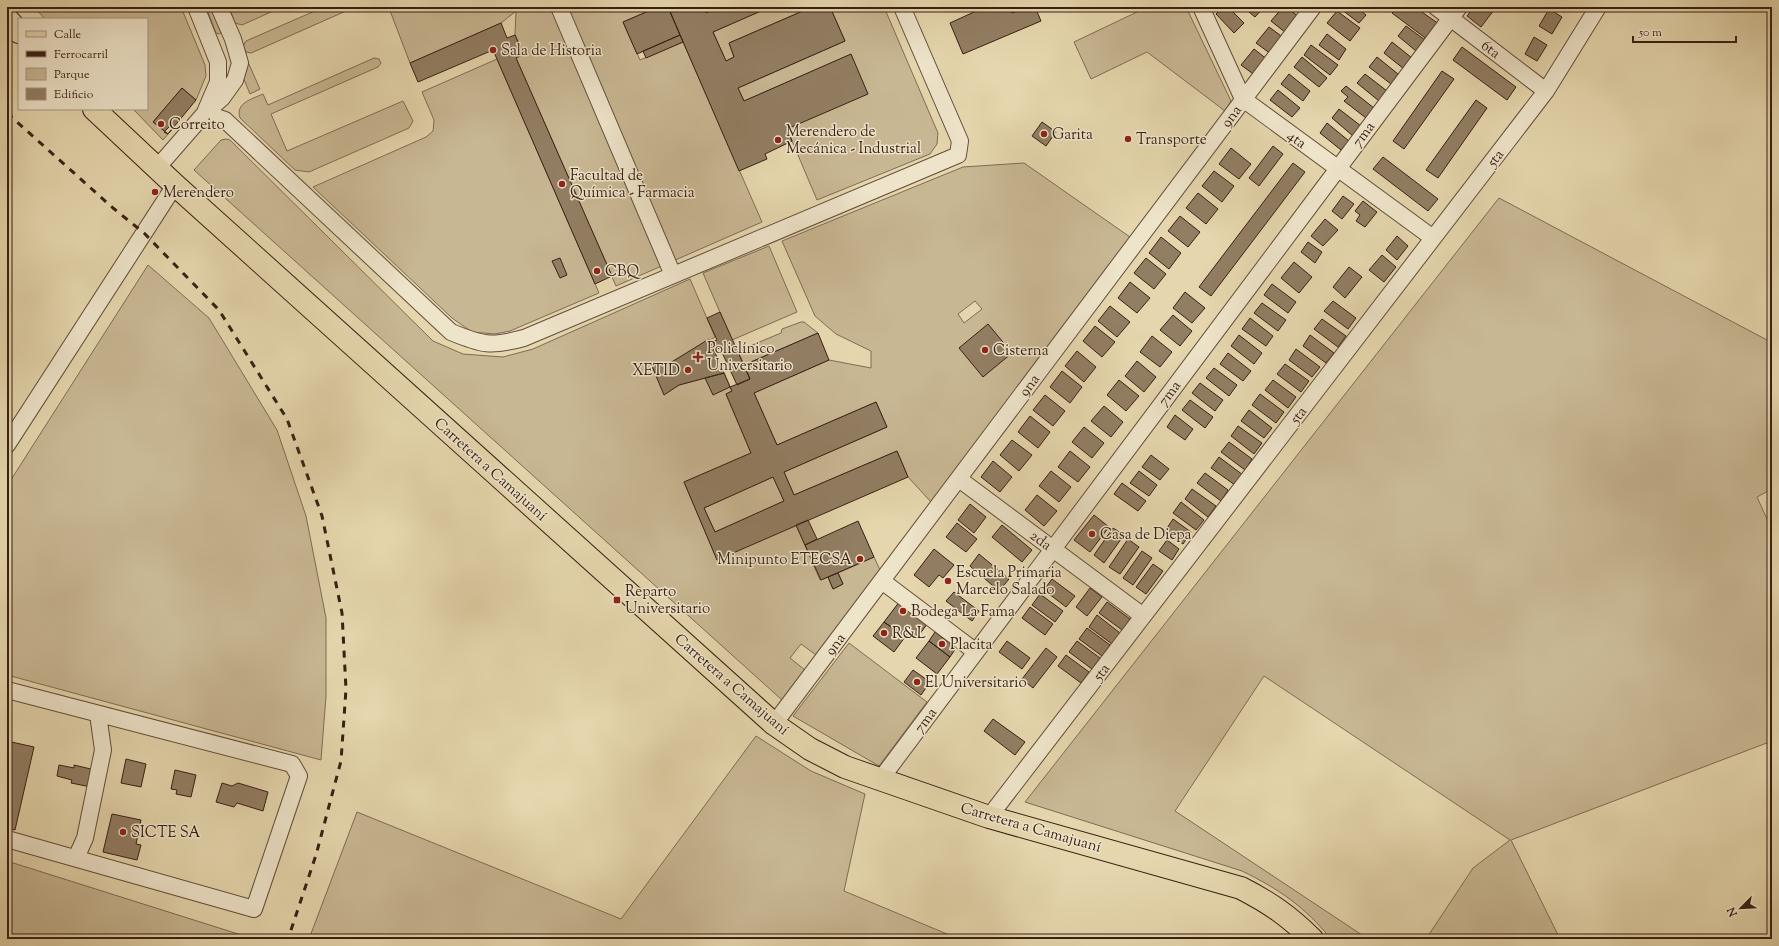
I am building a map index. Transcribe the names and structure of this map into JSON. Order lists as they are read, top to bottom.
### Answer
{
  "streets": {
    "main road": ["Carretera a Camajuaní"],
    "street": [
      "6ta",
      "9na",
      "7ma",
      "4ta",
      "5ta",
      "2da"
    ]
  },
  "crossings": [
    ["6ta", "7ma"],
    ["6ta", "5ta"],
    ["9na", "4ta"],
    ["9na", "Carretera a Camajuaní"],
    ["9na", "2da"],
    ["7ma", "4ta"],
    ["7ma", "Carretera a Camajuaní"],
    ["7ma", "2da"],
    ["4ta", "5ta"],
    ["5ta", "Carretera a Camajuaní"],
    ["5ta", "2da"]
  ],
  "places": {
    "other": [
      "Sala de Historia",
      "Correito",
      "Garita",
      "Transporte",
      "Merendero de Mecánica - Industrial",
      "Facultad de Química - Farmacia",
      "Merendero",
      "CBQ",
      "Cisterna",
      "XETID",
      "Casa de Diepa",
      "Minipunto ETECSA",
      "Escuela Primaria Marcelo Salado",
      "Bodega La Fama",
      "R&L",
      "Placita",
      "El Universitario",
      "SICTE SA"
    ],
    "health": ["Policlínico Universitario"],
    "transit": ["Reparto Universitario"]
  },
  "legend": [
    "Calle",
    "Ferrocarril",
    "Parque",
    "Edificio"
  ],
  "scale_bar": "50 m",
  "north": "bottom left"
}
